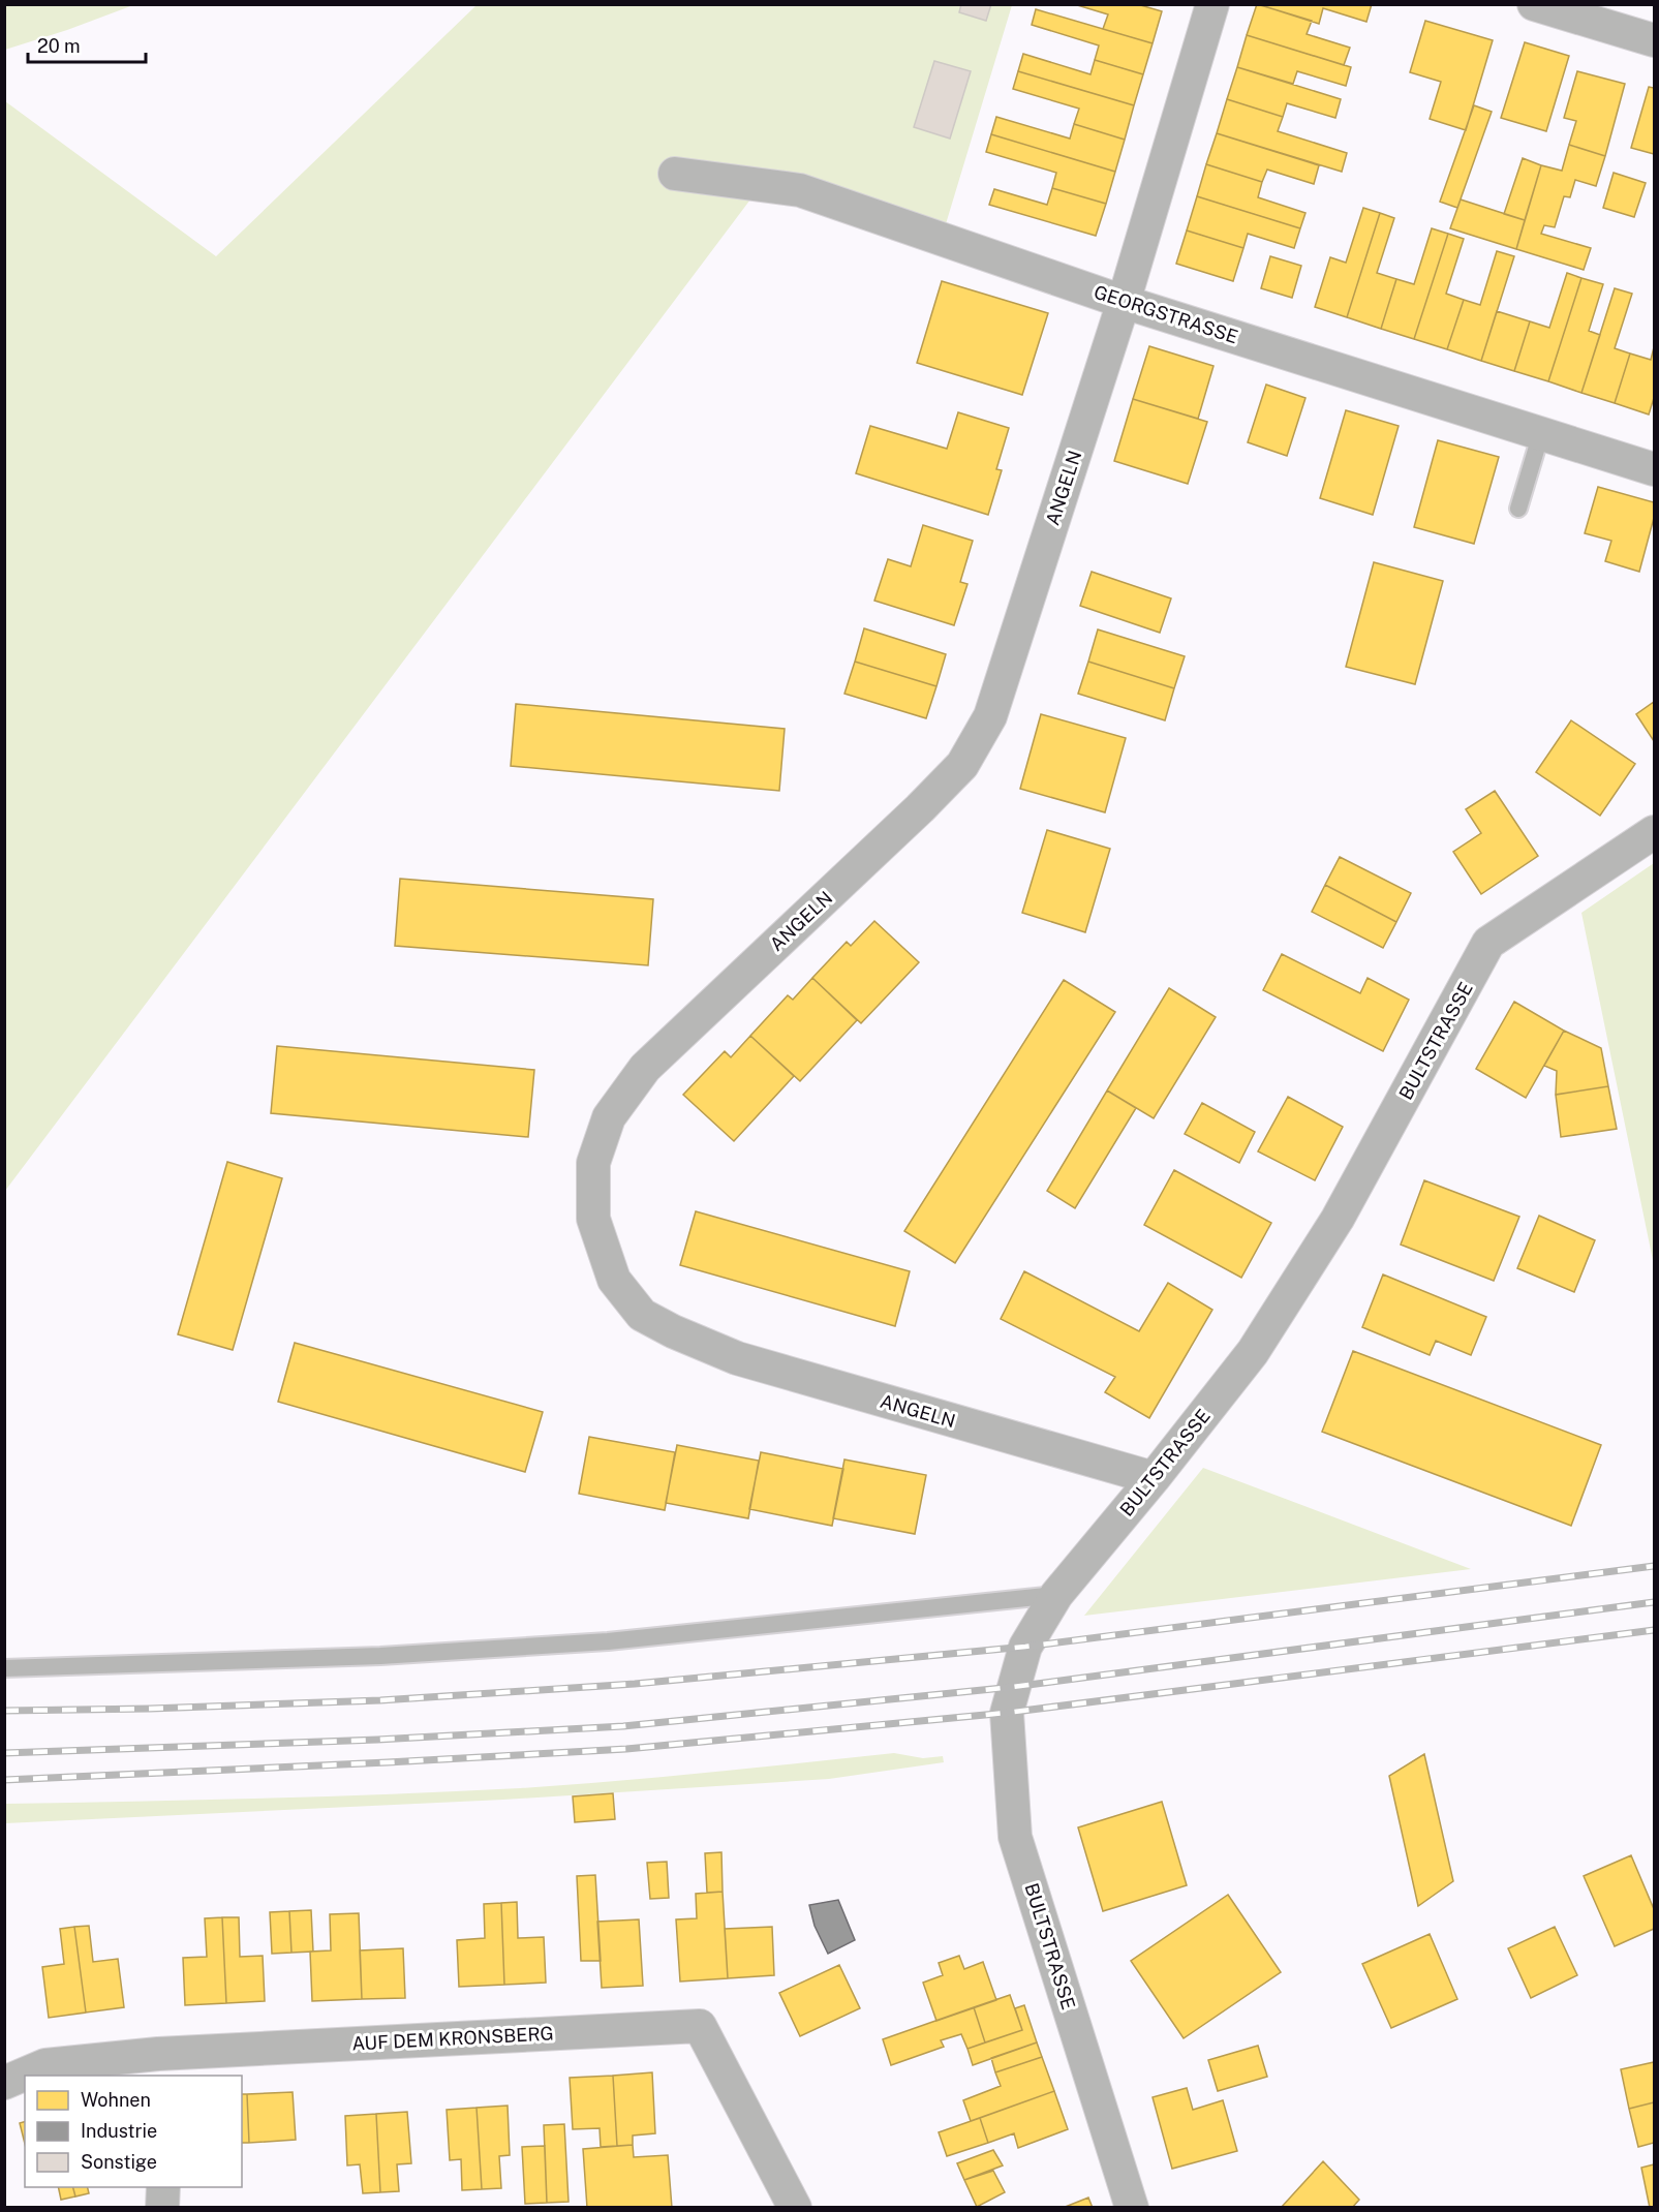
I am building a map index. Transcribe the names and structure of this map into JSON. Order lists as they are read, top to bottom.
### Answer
{
  "streets": {
    "street": [
      "GEORGSTRASSE",
      "ANGELN",
      "BULTSTRASSE",
      "AUF DEM KRONSBERG"
    ]
  },
  "crossings": [
    ["GEORGSTRASSE", "ANGELN"],
    ["ANGELN", "BULTSTRASSE"]
  ],
  "legend": ["Wohnen", "Industrie", "Sonstige"],
  "scale_bar": "20 m"
}
